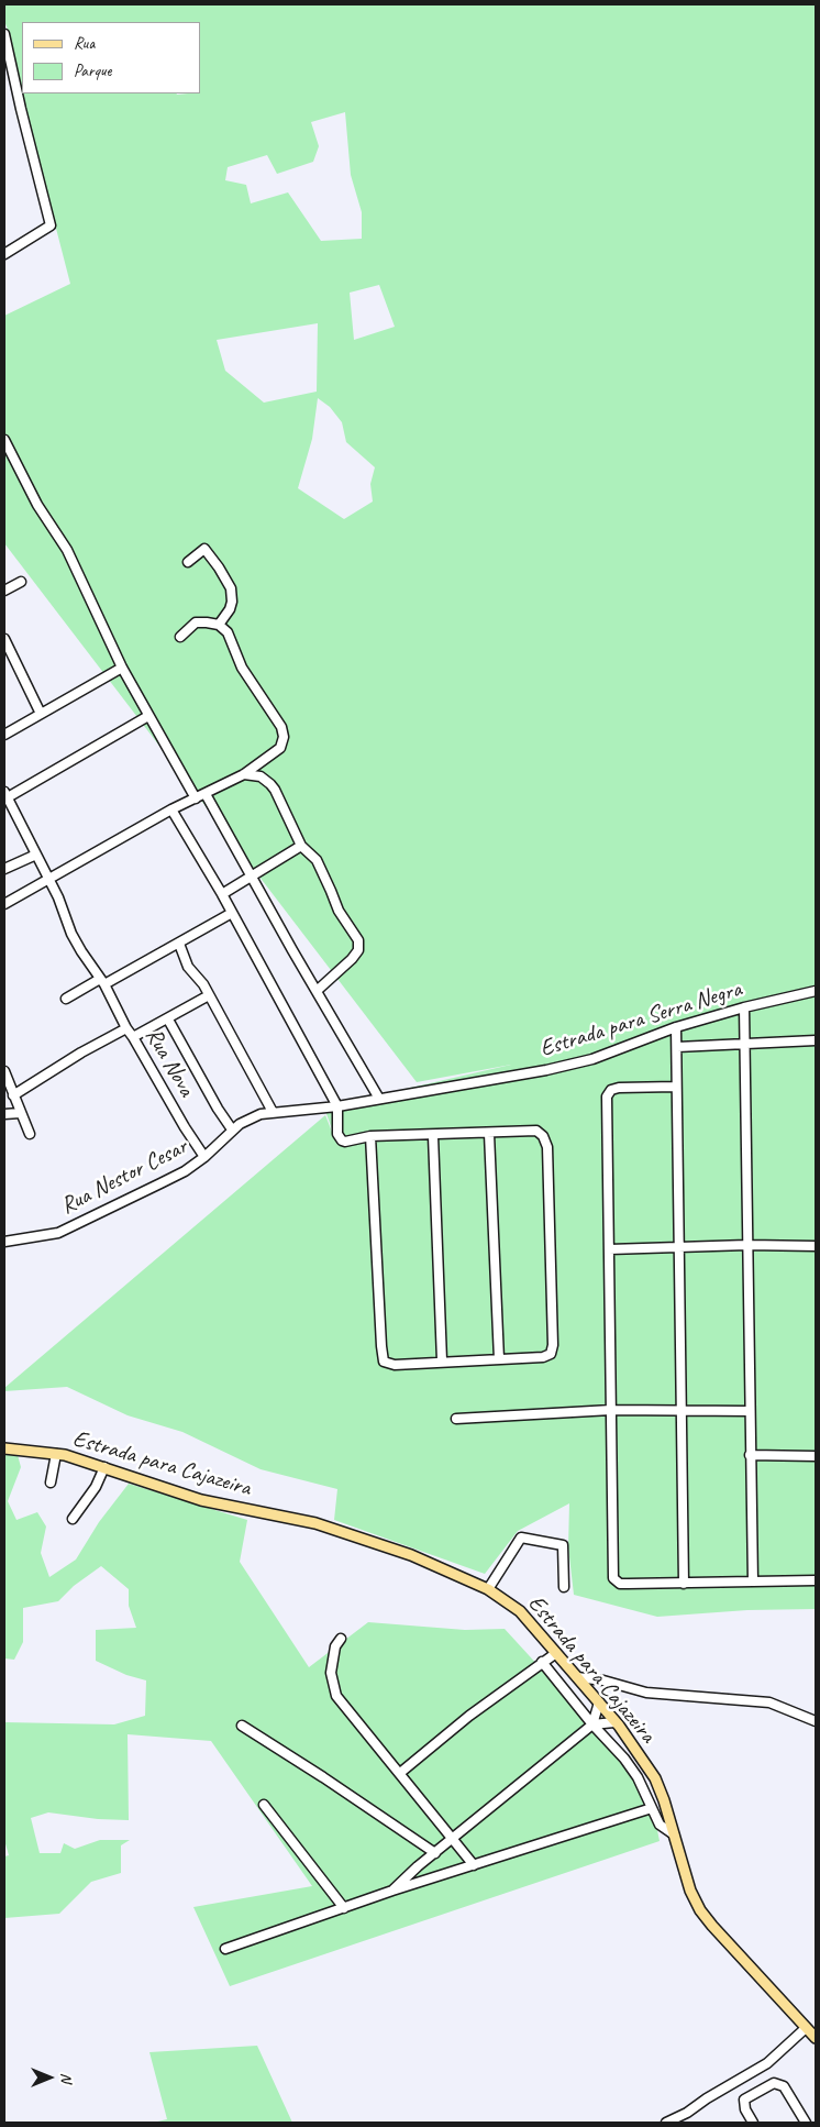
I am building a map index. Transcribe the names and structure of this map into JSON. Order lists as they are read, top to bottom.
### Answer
{
  "streets": {
    "main road": ["Estrada para Cajazeira"],
    "street": ["Estrada para Serra Negra", "Rua Nova", "Rua Nestor Cesar"]
  },
  "crossings": [
    ["Estrada para Serra Negra", "Rua Nestor Cesar"],
    ["Rua Nova", "Rua Nestor Cesar"]
  ],
  "legend": ["Rua", "Parque"],
  "north": "right"
}
